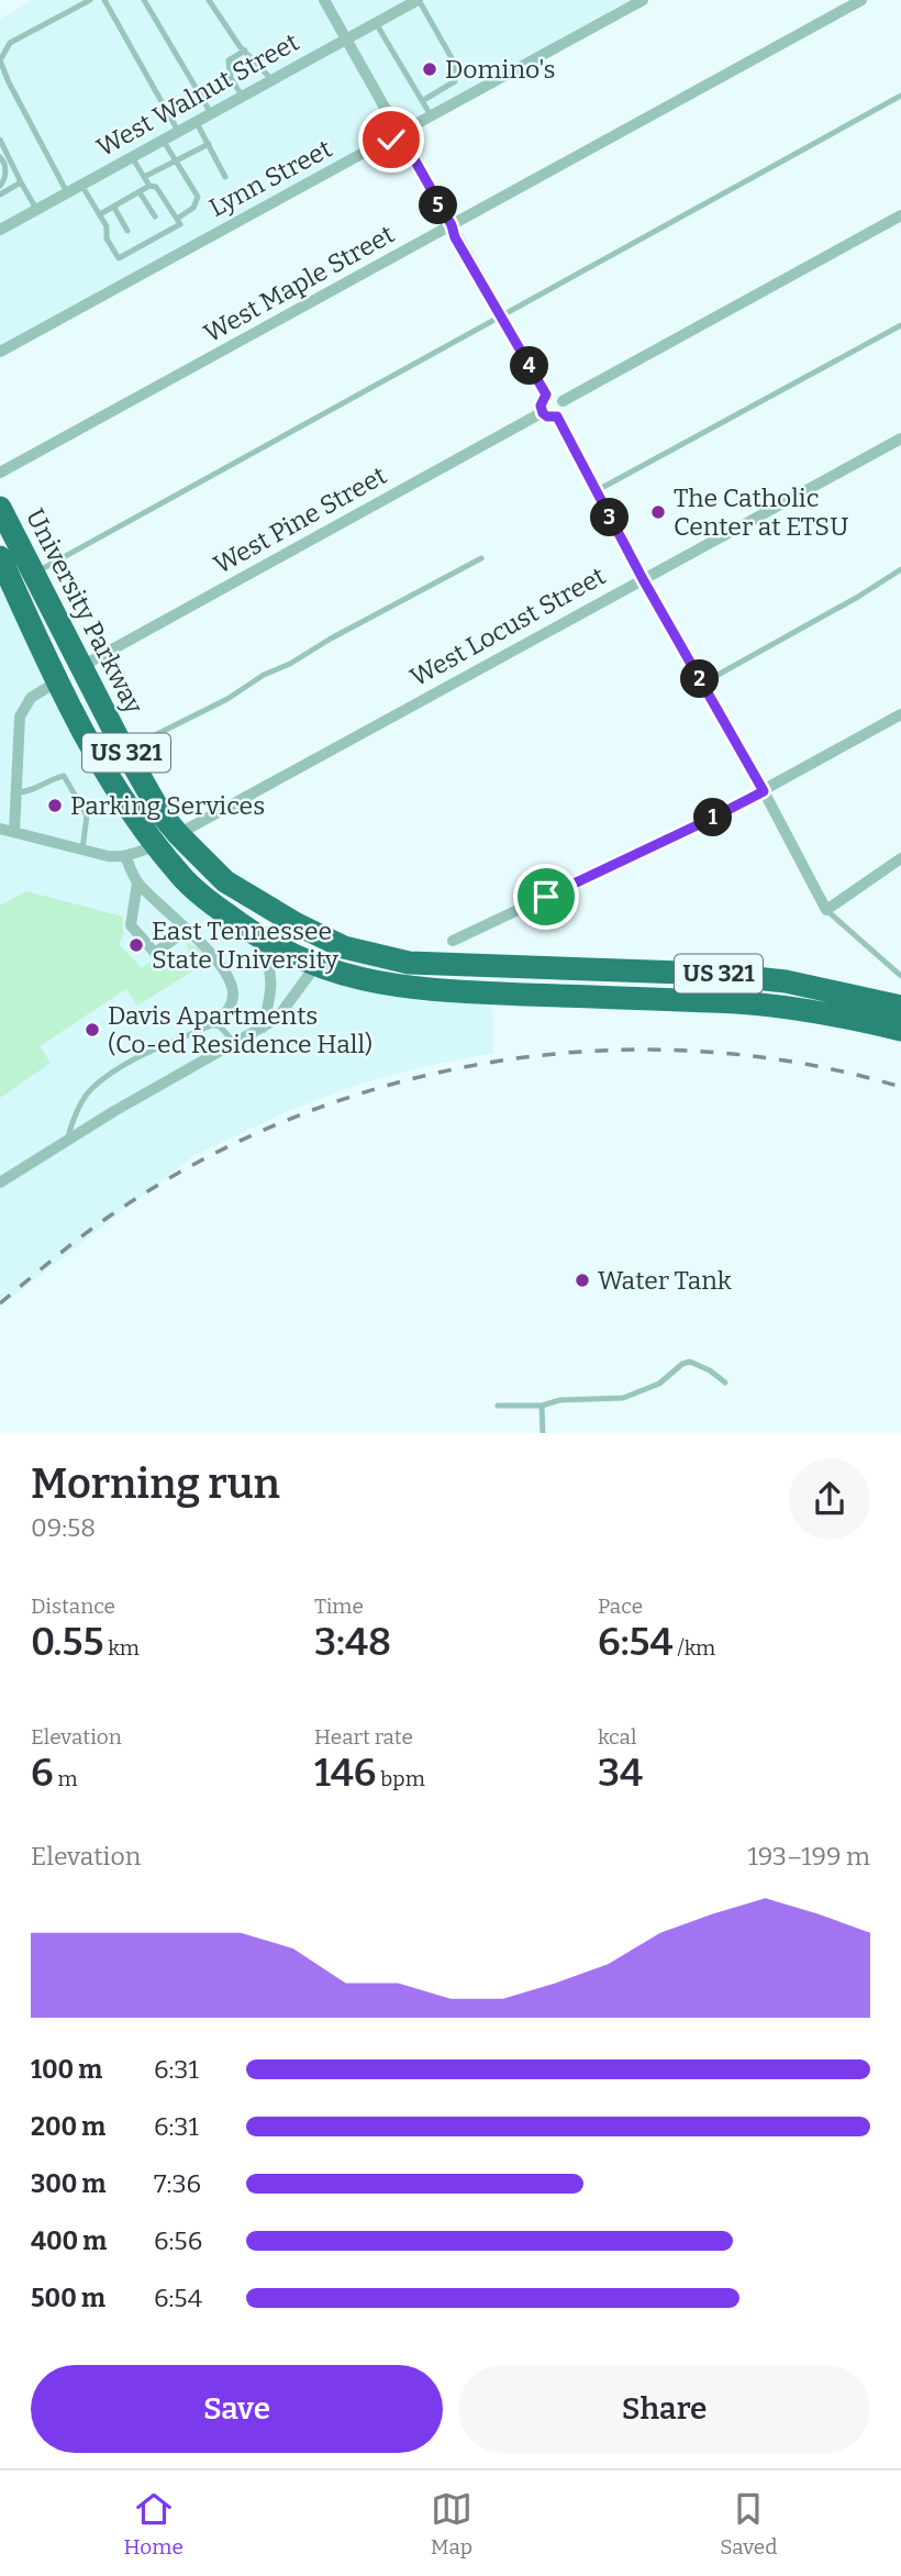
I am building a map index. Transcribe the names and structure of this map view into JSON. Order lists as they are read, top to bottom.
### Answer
{
  "streets": {
    "highway": ["University Parkway", "US 321"],
    "street": [
      "West Walnut Street",
      "Lynn Street",
      "West Maple Street",
      "West Pine Street",
      "West Locust Street"
    ]
  },
  "crossings": [
    ["West Pine Street", "University Parkway"],
    ["University Parkway", "West Locust Street"]
  ],
  "places": [
    "Domino's",
    "The Catholic Center at ETSU",
    "Parking Services",
    "East Tennessee State University",
    "Davis Apartments (Co-ed Residence Hall)",
    "Water Tank"
  ],
  "page": {
    "pins": [
      "5",
      "4",
      "3",
      "2",
      "1"
    ],
    "heading": ["Morning run", "09:58"],
    "stats": [
      ["Distance", "0.55 km"],
      ["Time", "3:48"],
      ["Pace", "6:54 /km"],
      ["Elevation", "6 m"],
      ["Heart rate", "146 bpm"],
      ["kcal", "34"]
    ],
    "chart": ["Elevation", "193–199 m"],
    "list": [
      {
        "name": "100 m",
        "note": "6:31"
      },
      {
        "name": "200 m",
        "note": "6:31"
      },
      {
        "name": "300 m",
        "note": "7:36"
      },
      {
        "name": "400 m",
        "note": "6:56"
      },
      {
        "name": "500 m",
        "note": "6:54"
      }
    ],
    "buttons": ["Save", "Share"],
    "tabs": ["Home", "Map", "Saved"]
  }
}
